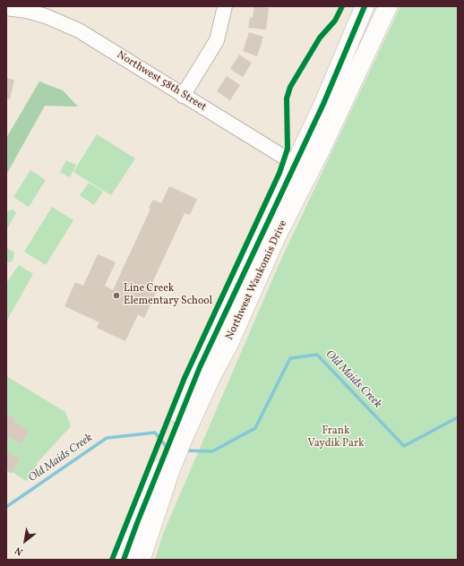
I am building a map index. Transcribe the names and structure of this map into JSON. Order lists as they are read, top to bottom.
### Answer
{
  "streets": {
    "main road": ["Northwest Waukomis Drive"],
    "street": ["Northwest 58th Street"]
  },
  "crossings": [
    ["Northwest 58th Street", "Northwest Waukomis Drive"]
  ],
  "water": ["Old Maids Creek"],
  "parks": ["Frank Vaydik Park"],
  "places": ["Line Creek Elementary School"],
  "north": "bottom left"
}
